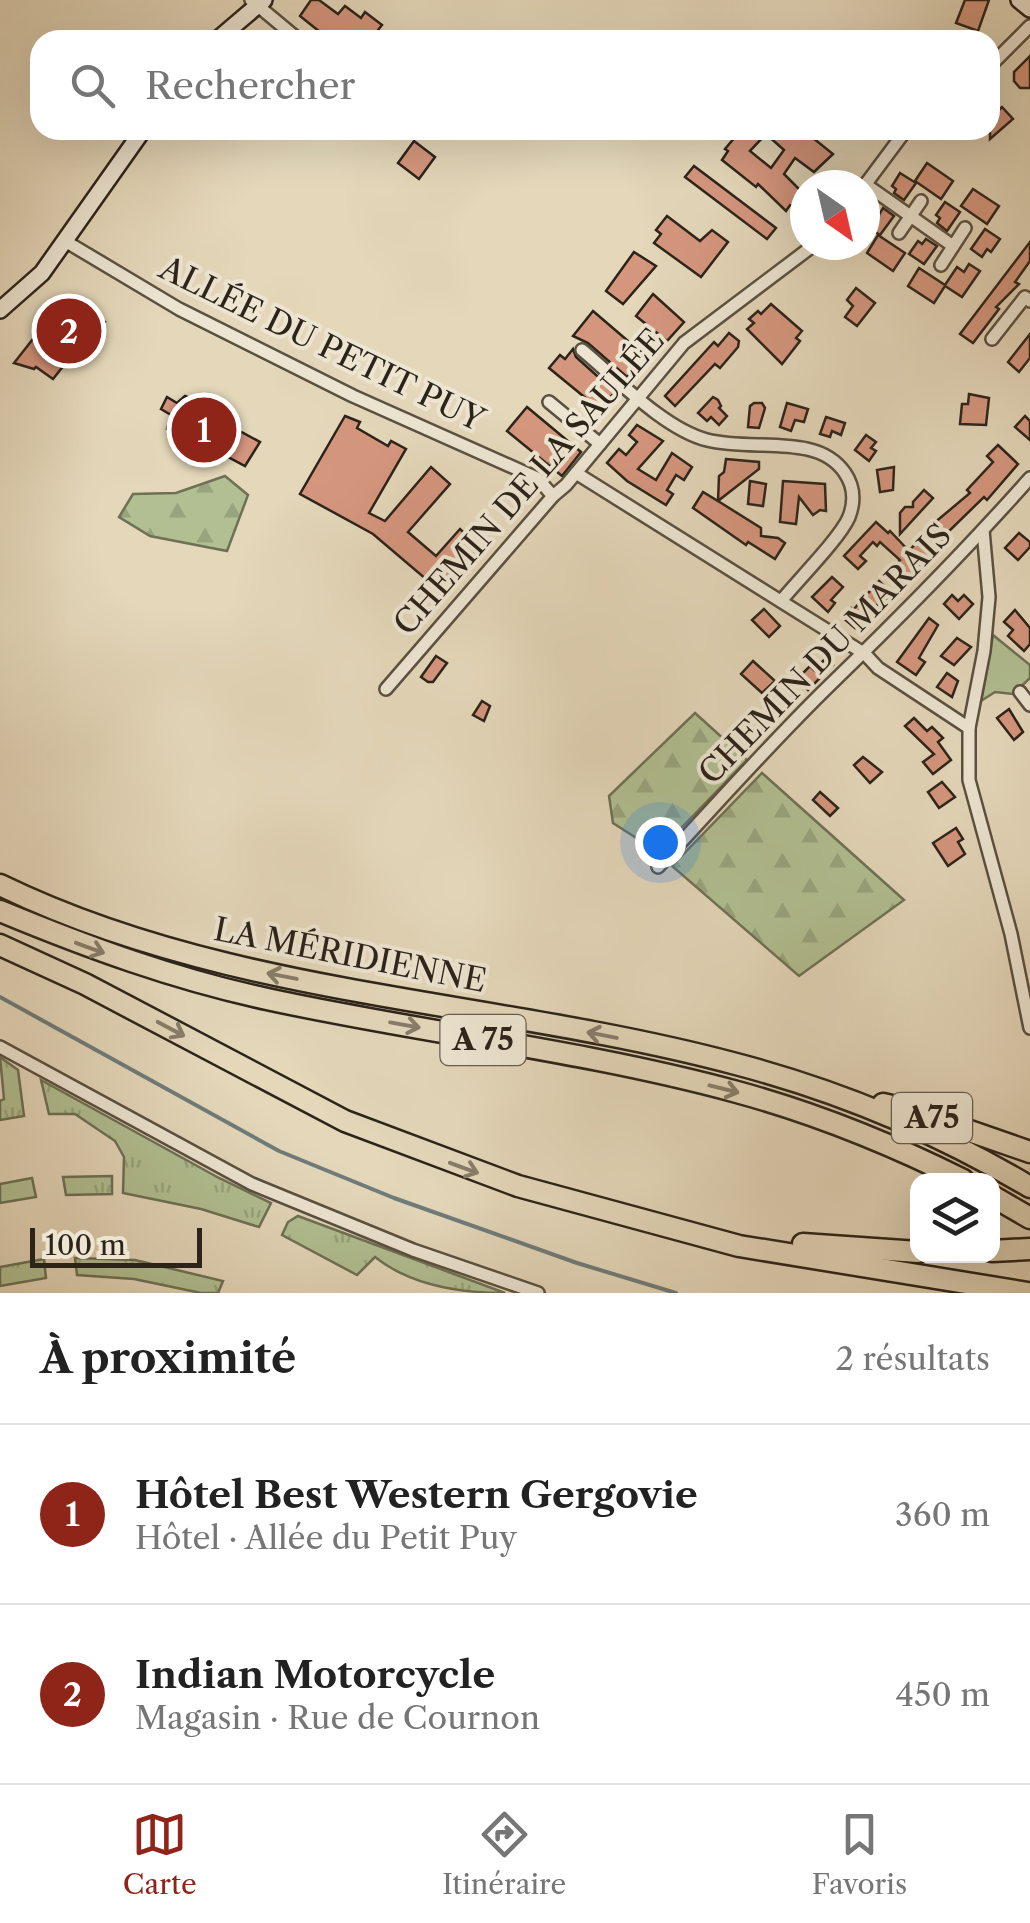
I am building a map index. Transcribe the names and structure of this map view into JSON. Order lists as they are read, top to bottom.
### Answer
{
  "streets": {
    "highway": ["LA MÉRIDIENNE", "A 75", "A75"],
    "street": ["ALLÉE DU PETIT PUY", "CHEMIN DE LA SAULÉE", "CHEMIN DU MARAIS"]
  },
  "crossings": [
    ["ALLÉE DU PETIT PUY", "CHEMIN DE LA SAULÉE"],
    ["LA MÉRIDIENNE", "A75"]
  ],
  "scale_bar": "100 m",
  "north": "bottom right",
  "page": {
    "search": "Rechercher",
    "pins": ["2", "1"],
    "scale": "100 m",
    "heading": ["À proximité", "2 résultats"],
    "list": [
      {
        "mark": "1",
        "name": "Hôtel Best Western Gergovie",
        "note": "Hôtel · Allée du Petit Puy",
        "value": "360 m"
      },
      {
        "mark": "2",
        "name": "Indian Motorcycle",
        "note": "Magasin · Rue de Cournon",
        "value": "450 m"
      }
    ],
    "nav": ["Carte", "Itinéraire", "Favoris"]
  }
}
